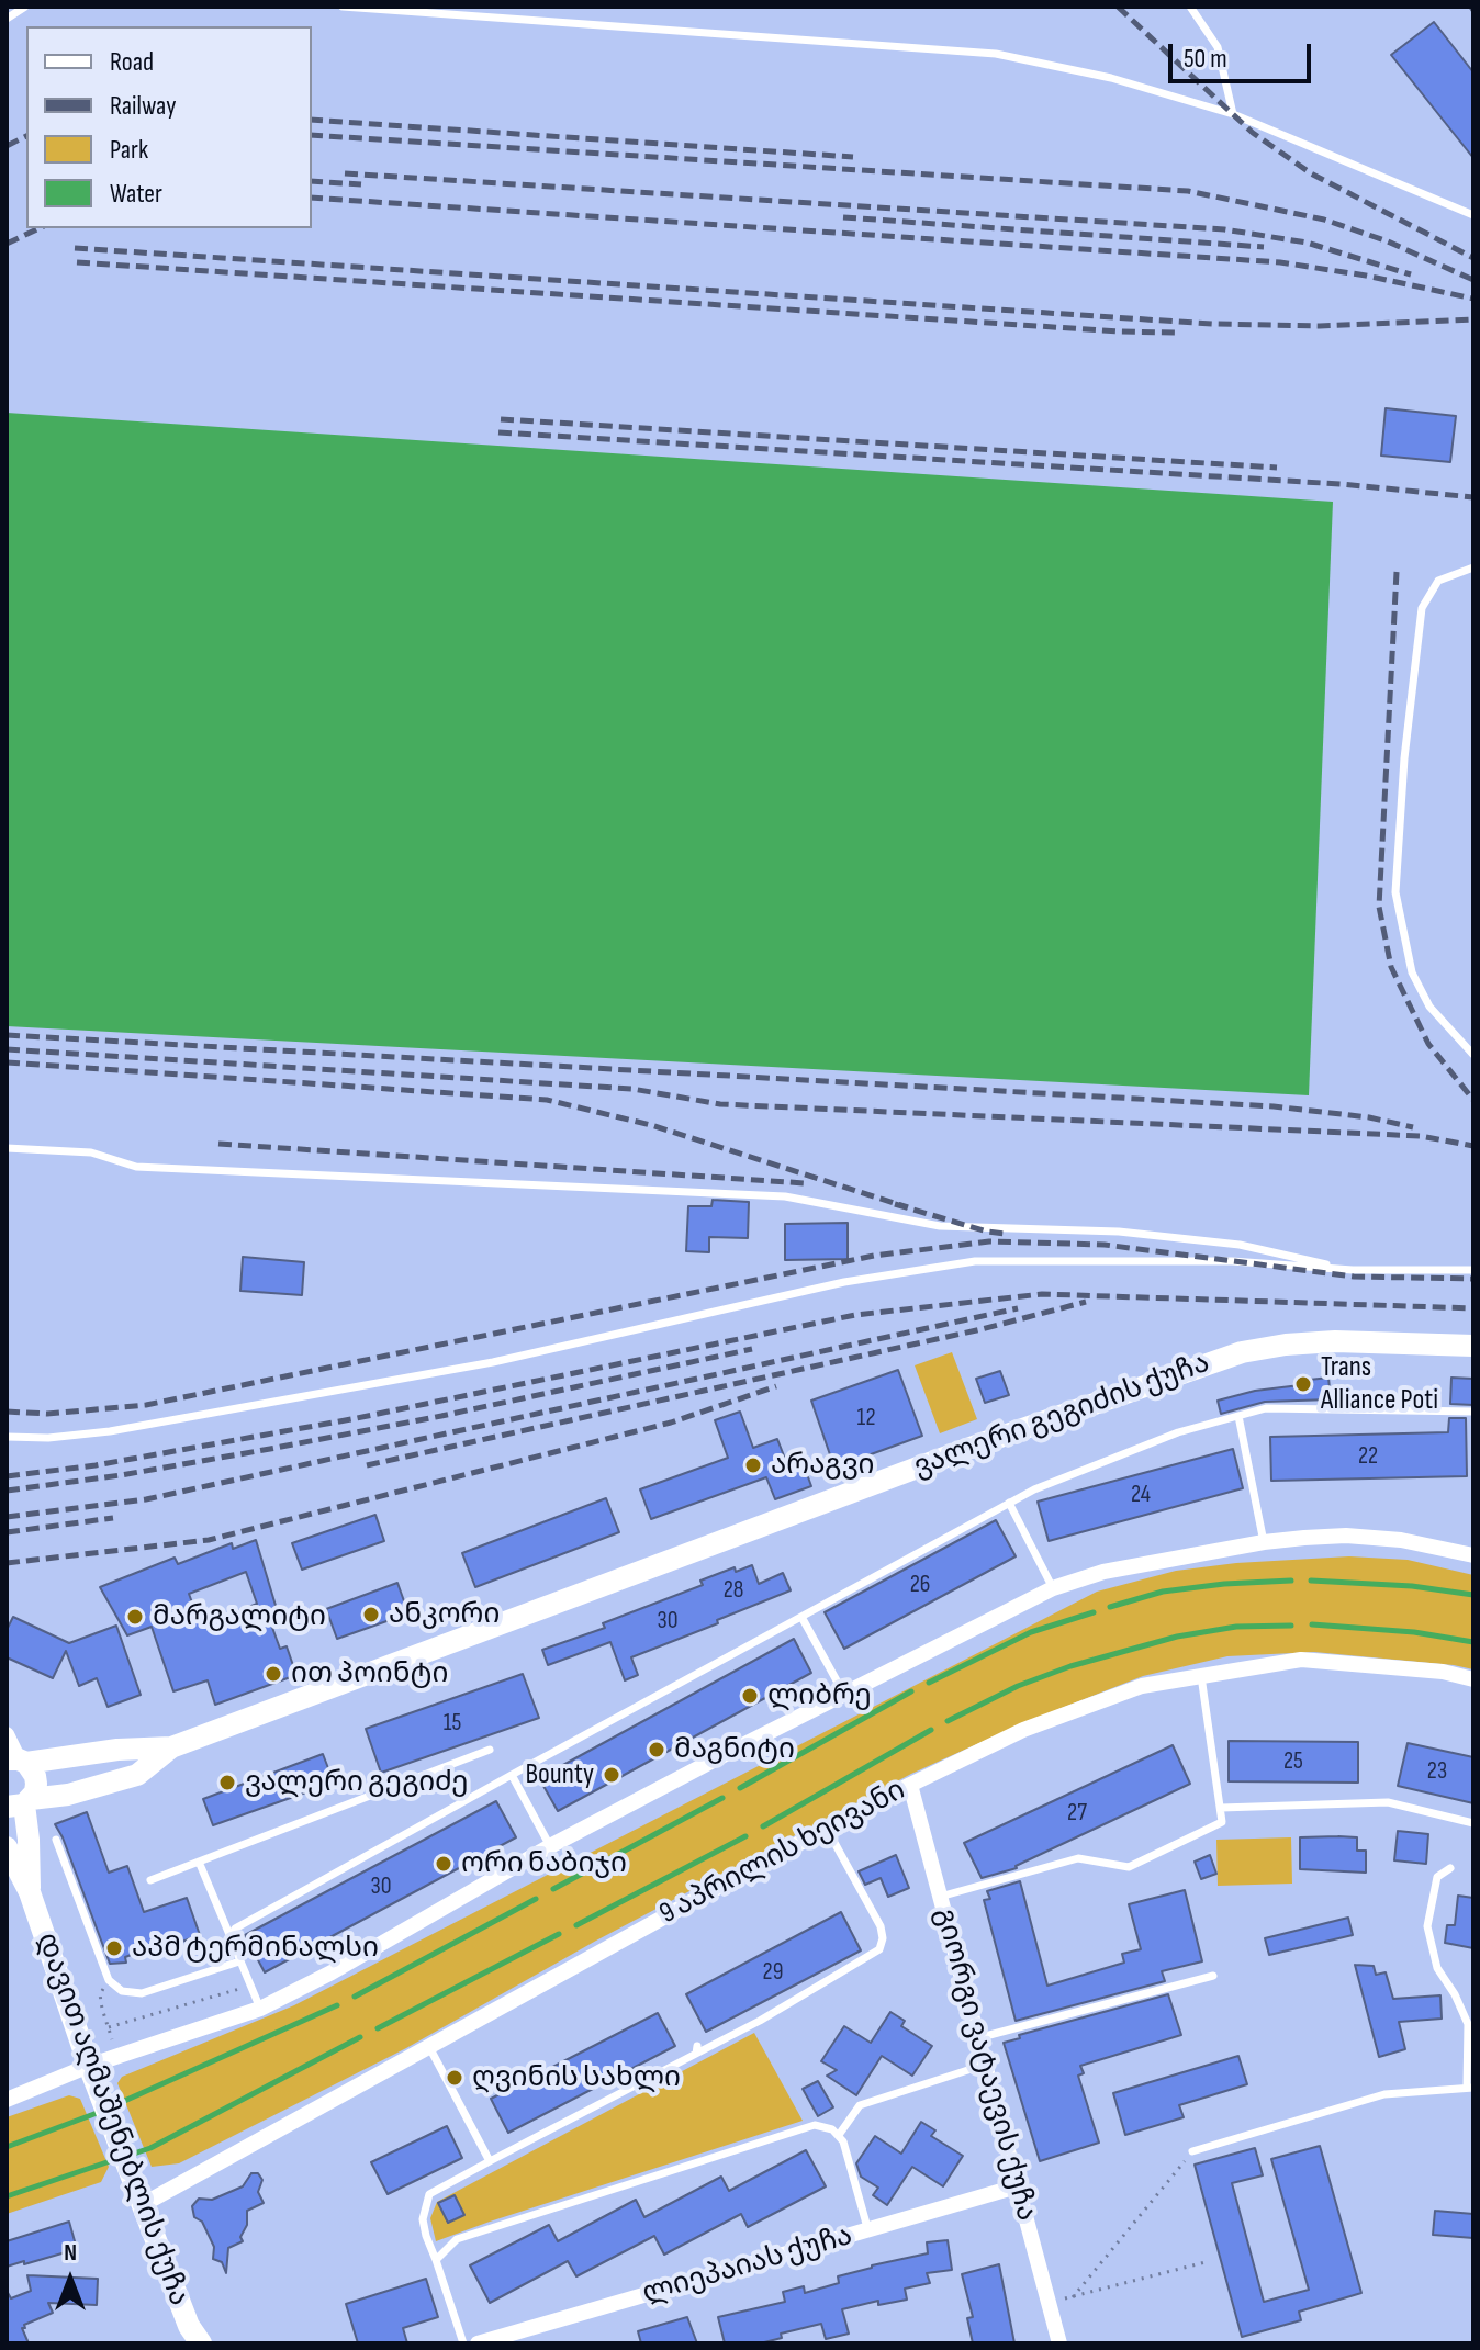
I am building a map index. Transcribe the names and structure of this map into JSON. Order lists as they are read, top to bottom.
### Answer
{
  "streets": {
    "street": [
      "ვალერი გეგიძის ქუჩა",
      "9 აპრილის ხეივანი",
      "გიორგი ვატაევის ქუჩა",
      "დავით აღმაშენებლის ქუჩა",
      "ლიეპაიას ქუჩა"
    ]
  },
  "crossings": [
    ["ვალერი გეგიძის ქუჩა", "დავით აღმაშენებლის ქუჩა"],
    ["9 აპრილის ხეივანი", "გიორგი ვატაევის ქუჩა"],
    ["9 აპრილის ხეივანი", "დავით აღმაშენებლის ქუჩა"],
    ["გიორგი ვატაევის ქუჩა", "ლიეპაიას ქუჩა"]
  ],
  "places": [
    "Trans Alliance Poti",
    "არაგვი",
    "ანკორი",
    "მარგალიტი",
    "ით პოინტი",
    "ლიბრე",
    "მაგნიტი",
    "Bounty",
    "ვალერი გეგიძე",
    "ორი ნაბიჯი",
    "აპმ ტერმინალსი",
    "ღვინის სახლი"
  ],
  "house_numbers": [
    "12",
    "22",
    "24",
    "26",
    "28",
    "30",
    "15",
    "25",
    "23",
    "27",
    "30",
    "29"
  ],
  "legend": [
    "Road",
    "Railway",
    "Park",
    "Water"
  ],
  "scale_bar": "50 m",
  "north": "top"
}
